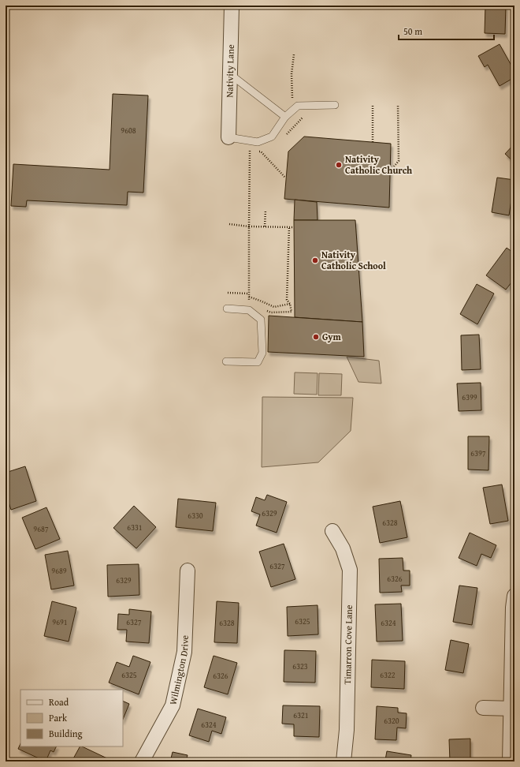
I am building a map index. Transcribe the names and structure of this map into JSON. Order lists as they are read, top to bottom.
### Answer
{
  "streets": {
    "street": ["Nativity Lane", "Timarron Cove Lane", "Wilmington Drive"]
  },
  "places": ["Nativity Catholic Church", "Nativity Catholic School", "Gym"],
  "house_numbers": [
    "9608",
    "6399",
    "6397",
    "6329",
    "6330",
    "6328",
    "6331",
    "9687",
    "6327",
    "9689",
    "6326",
    "6329",
    "6325",
    "9691",
    "6327",
    "6328",
    "6324",
    "6323",
    "6325",
    "6322",
    "6326",
    "6321",
    "6320",
    "6324"
  ],
  "legend": ["Road", "Park", "Building"],
  "scale_bar": "50 m"
}
